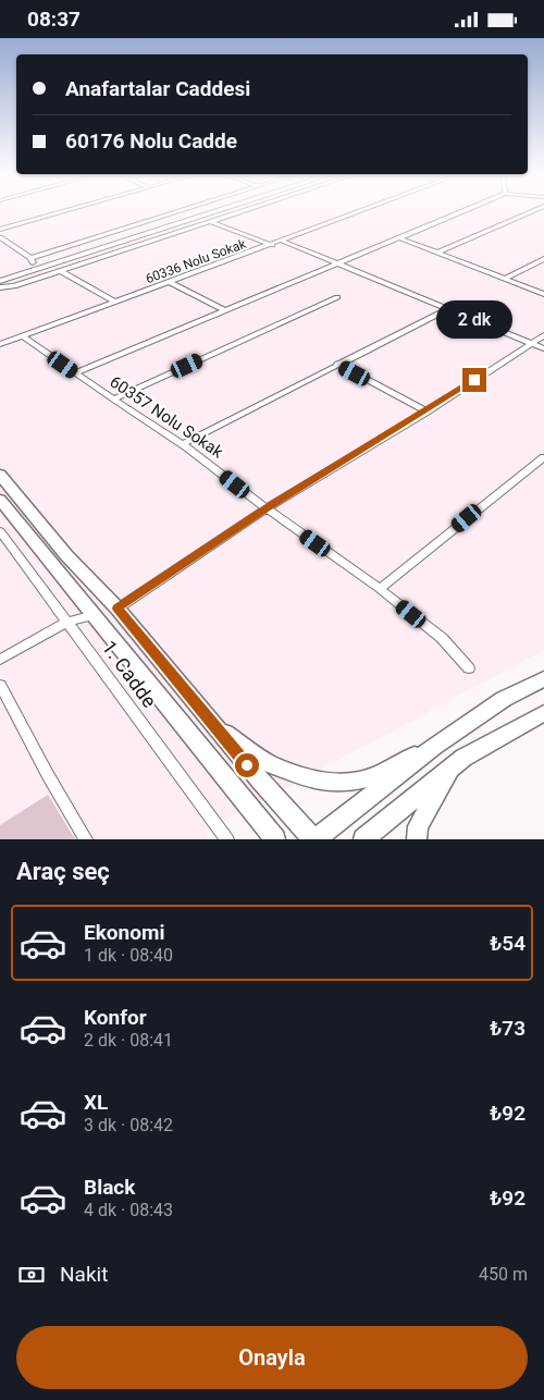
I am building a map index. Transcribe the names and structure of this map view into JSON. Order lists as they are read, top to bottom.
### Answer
{
  "streets": {
    "street": ["60336 Nolu Sokak", "60357 Nolu Sokak", "1. Cadde"]
  },
  "crossings": [
    ["60336 Nolu Sokak", "60357 Nolu Sokak"]
  ],
  "page": {
    "status": "08:37",
    "banner": ["Anafartalar Caddesi", "60176 Nolu Cadde"],
    "bubble": "2 dk",
    "heading": "Araç seç",
    "list": [
      {
        "name": "Ekonomi",
        "note": "1 dk · 08:40",
        "value": "₺54"
      },
      {
        "name": "Konfor",
        "note": "2 dk · 08:41",
        "value": "₺73"
      },
      {
        "name": "XL",
        "note": "3 dk · 08:42",
        "value": "₺92"
      },
      {
        "name": "Black",
        "note": "4 dk · 08:43",
        "value": "₺92"
      }
    ],
    "pay": ["Nakit", "450 m"],
    "buttons": "Onayla"
  }
}
